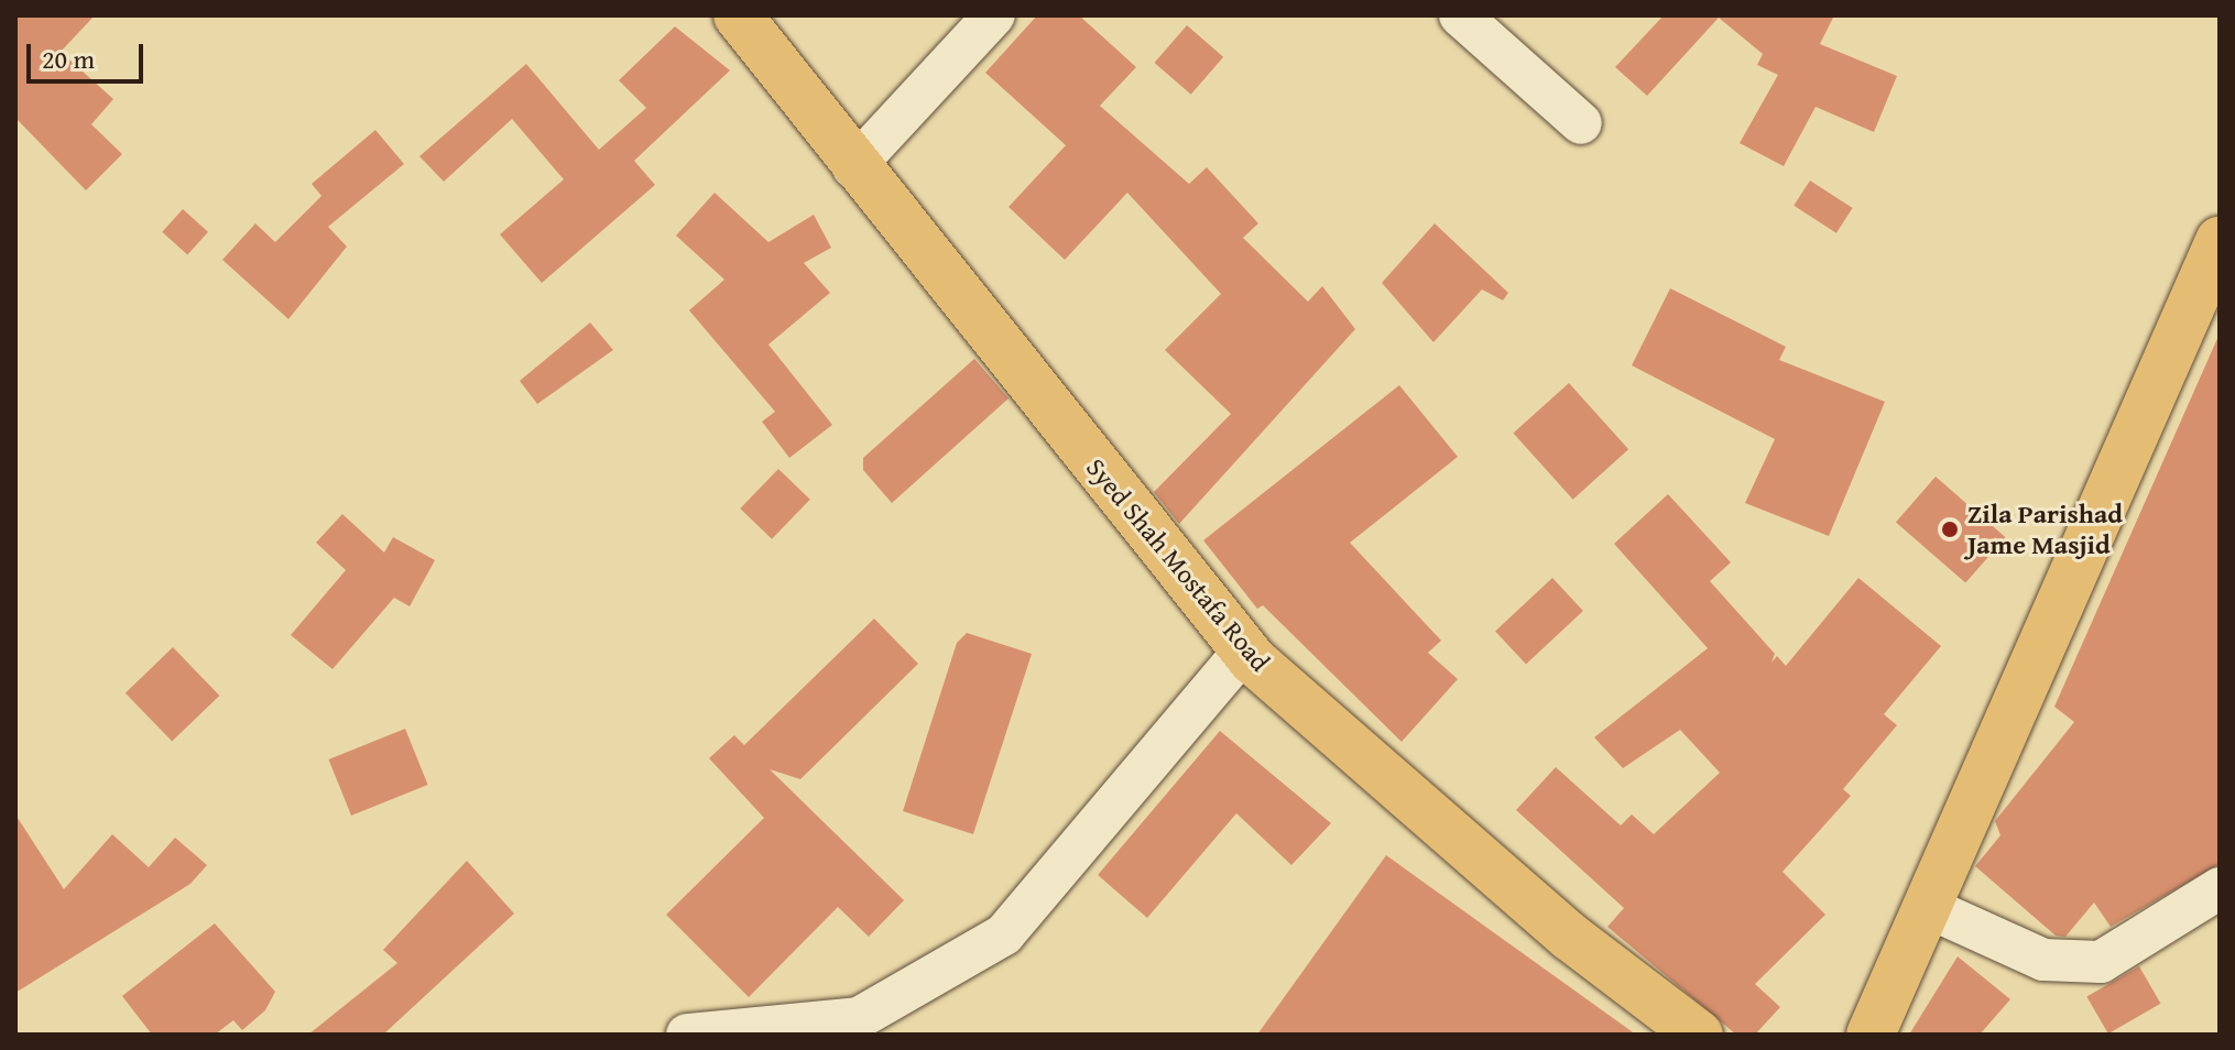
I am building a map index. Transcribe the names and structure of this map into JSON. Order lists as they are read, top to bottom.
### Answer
{
  "streets": {
    "highway": ["Syed Shah Mostafa Road"]
  },
  "places": ["Zila Parishad Jame Masjid"],
  "scale_bar": "20 m"
}
